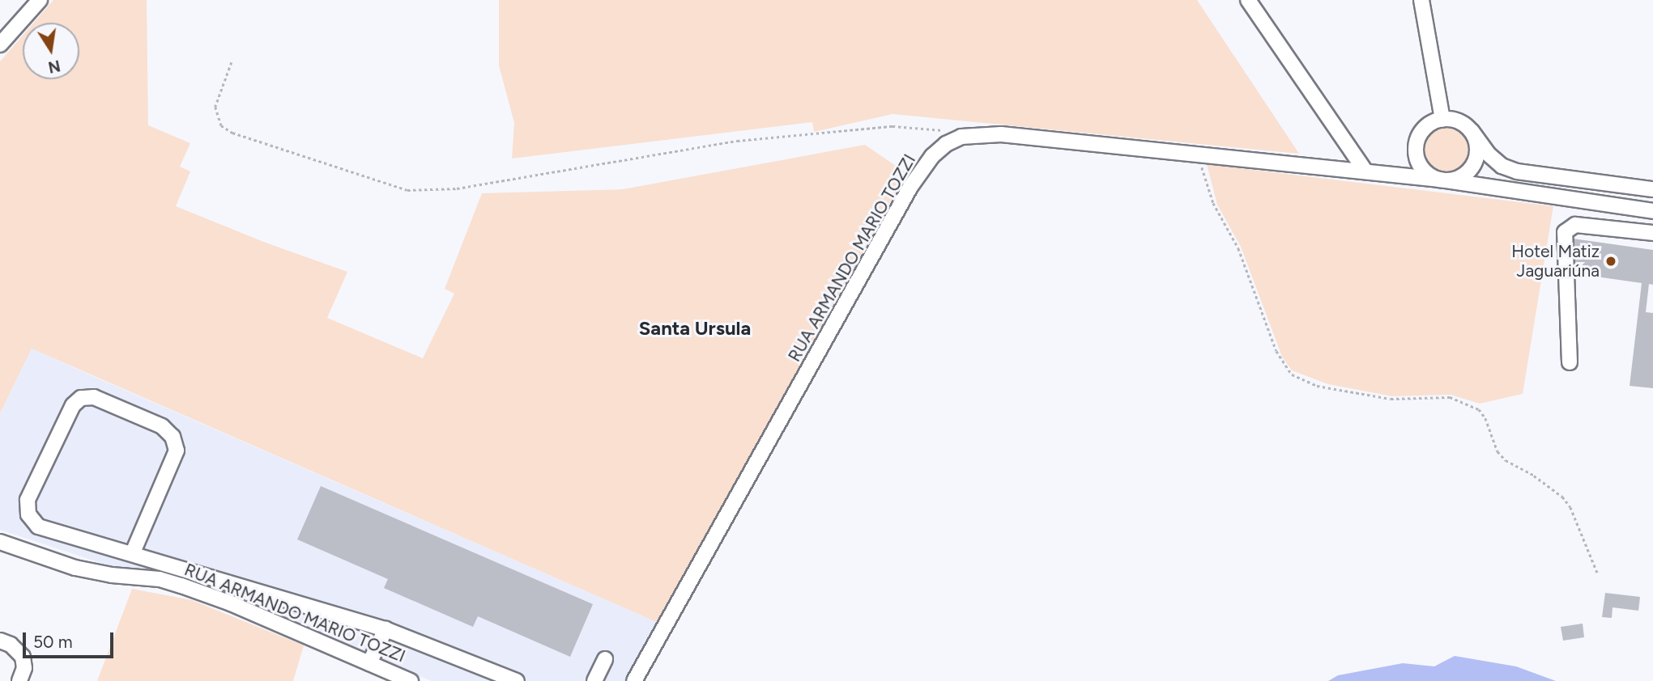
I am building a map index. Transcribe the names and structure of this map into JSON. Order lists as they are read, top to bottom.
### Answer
{
  "streets": {
    "street": ["RUA ARMANDO MARIO TOZZI"]
  },
  "districts": ["Santa Ursula"],
  "places": ["Hotel Matiz Jaguariúna"],
  "scale_bar": "50 m",
  "north": "bottom"
}
